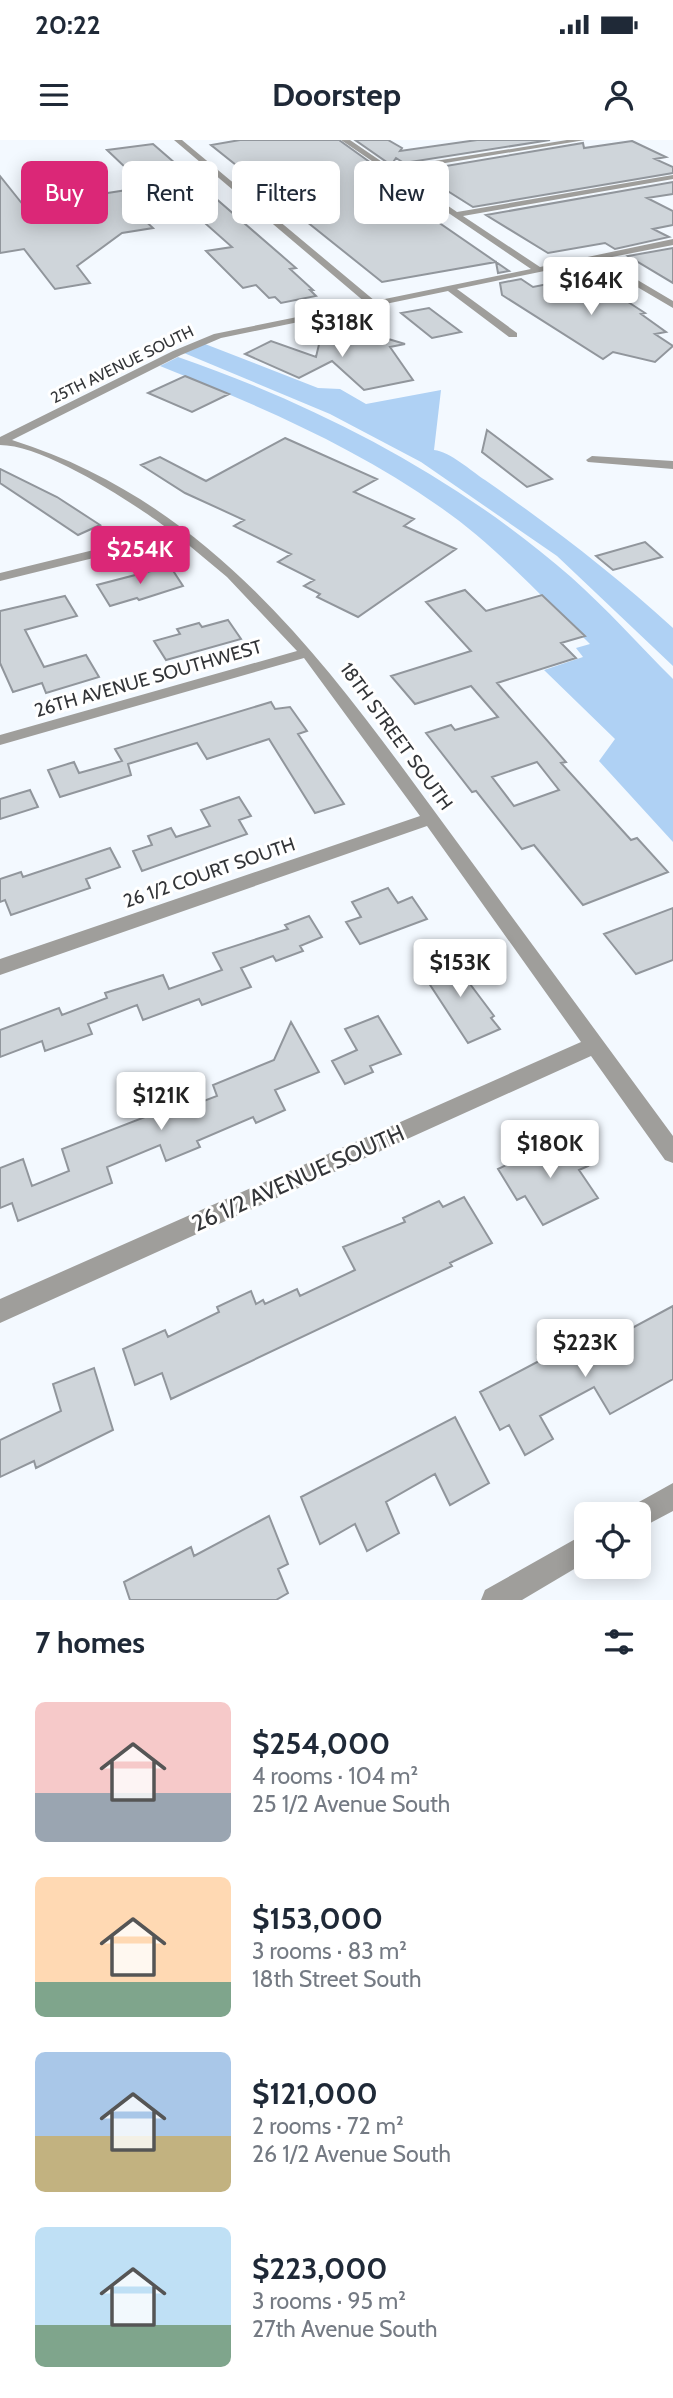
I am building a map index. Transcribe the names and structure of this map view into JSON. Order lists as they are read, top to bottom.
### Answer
{
  "streets": {
    "street": [
      "25TH AVENUE SOUTH",
      "26TH AVENUE SOUTHWEST",
      "18TH STREET SOUTH",
      "26 1/2 COURT SOUTH",
      "26 1/2 AVENUE SOUTH"
    ]
  },
  "crossings": [
    ["25TH AVENUE SOUTH", "18TH STREET SOUTH"],
    ["26TH AVENUE SOUTHWEST", "18TH STREET SOUTH"],
    ["18TH STREET SOUTH", "26 1/2 COURT SOUTH"],
    ["18TH STREET SOUTH", "26 1/2 AVENUE SOUTH"]
  ],
  "page": {
    "status": "20:22",
    "header": "Doorstep",
    "chip": [
      "Buy",
      "Rent",
      "Filters",
      "New"
    ],
    "price": [
      "$164K",
      "$318K",
      "$254K",
      "$153K",
      "$121K",
      "$180K",
      "$223K"
    ],
    "heading": "7 homes",
    "list": [
      {
        "name": "$254,000",
        "note": "4 rooms · 104 m² · 25 1/2 Avenue South"
      },
      {
        "name": "$153,000",
        "note": "3 rooms · 83 m² · 18th Street South"
      },
      {
        "name": "$121,000",
        "note": "2 rooms · 72 m² · 26 1/2 Avenue South"
      },
      {
        "name": "$223,000",
        "note": "3 rooms · 95 m² · 27th Avenue South"
      }
    ]
  }
}
